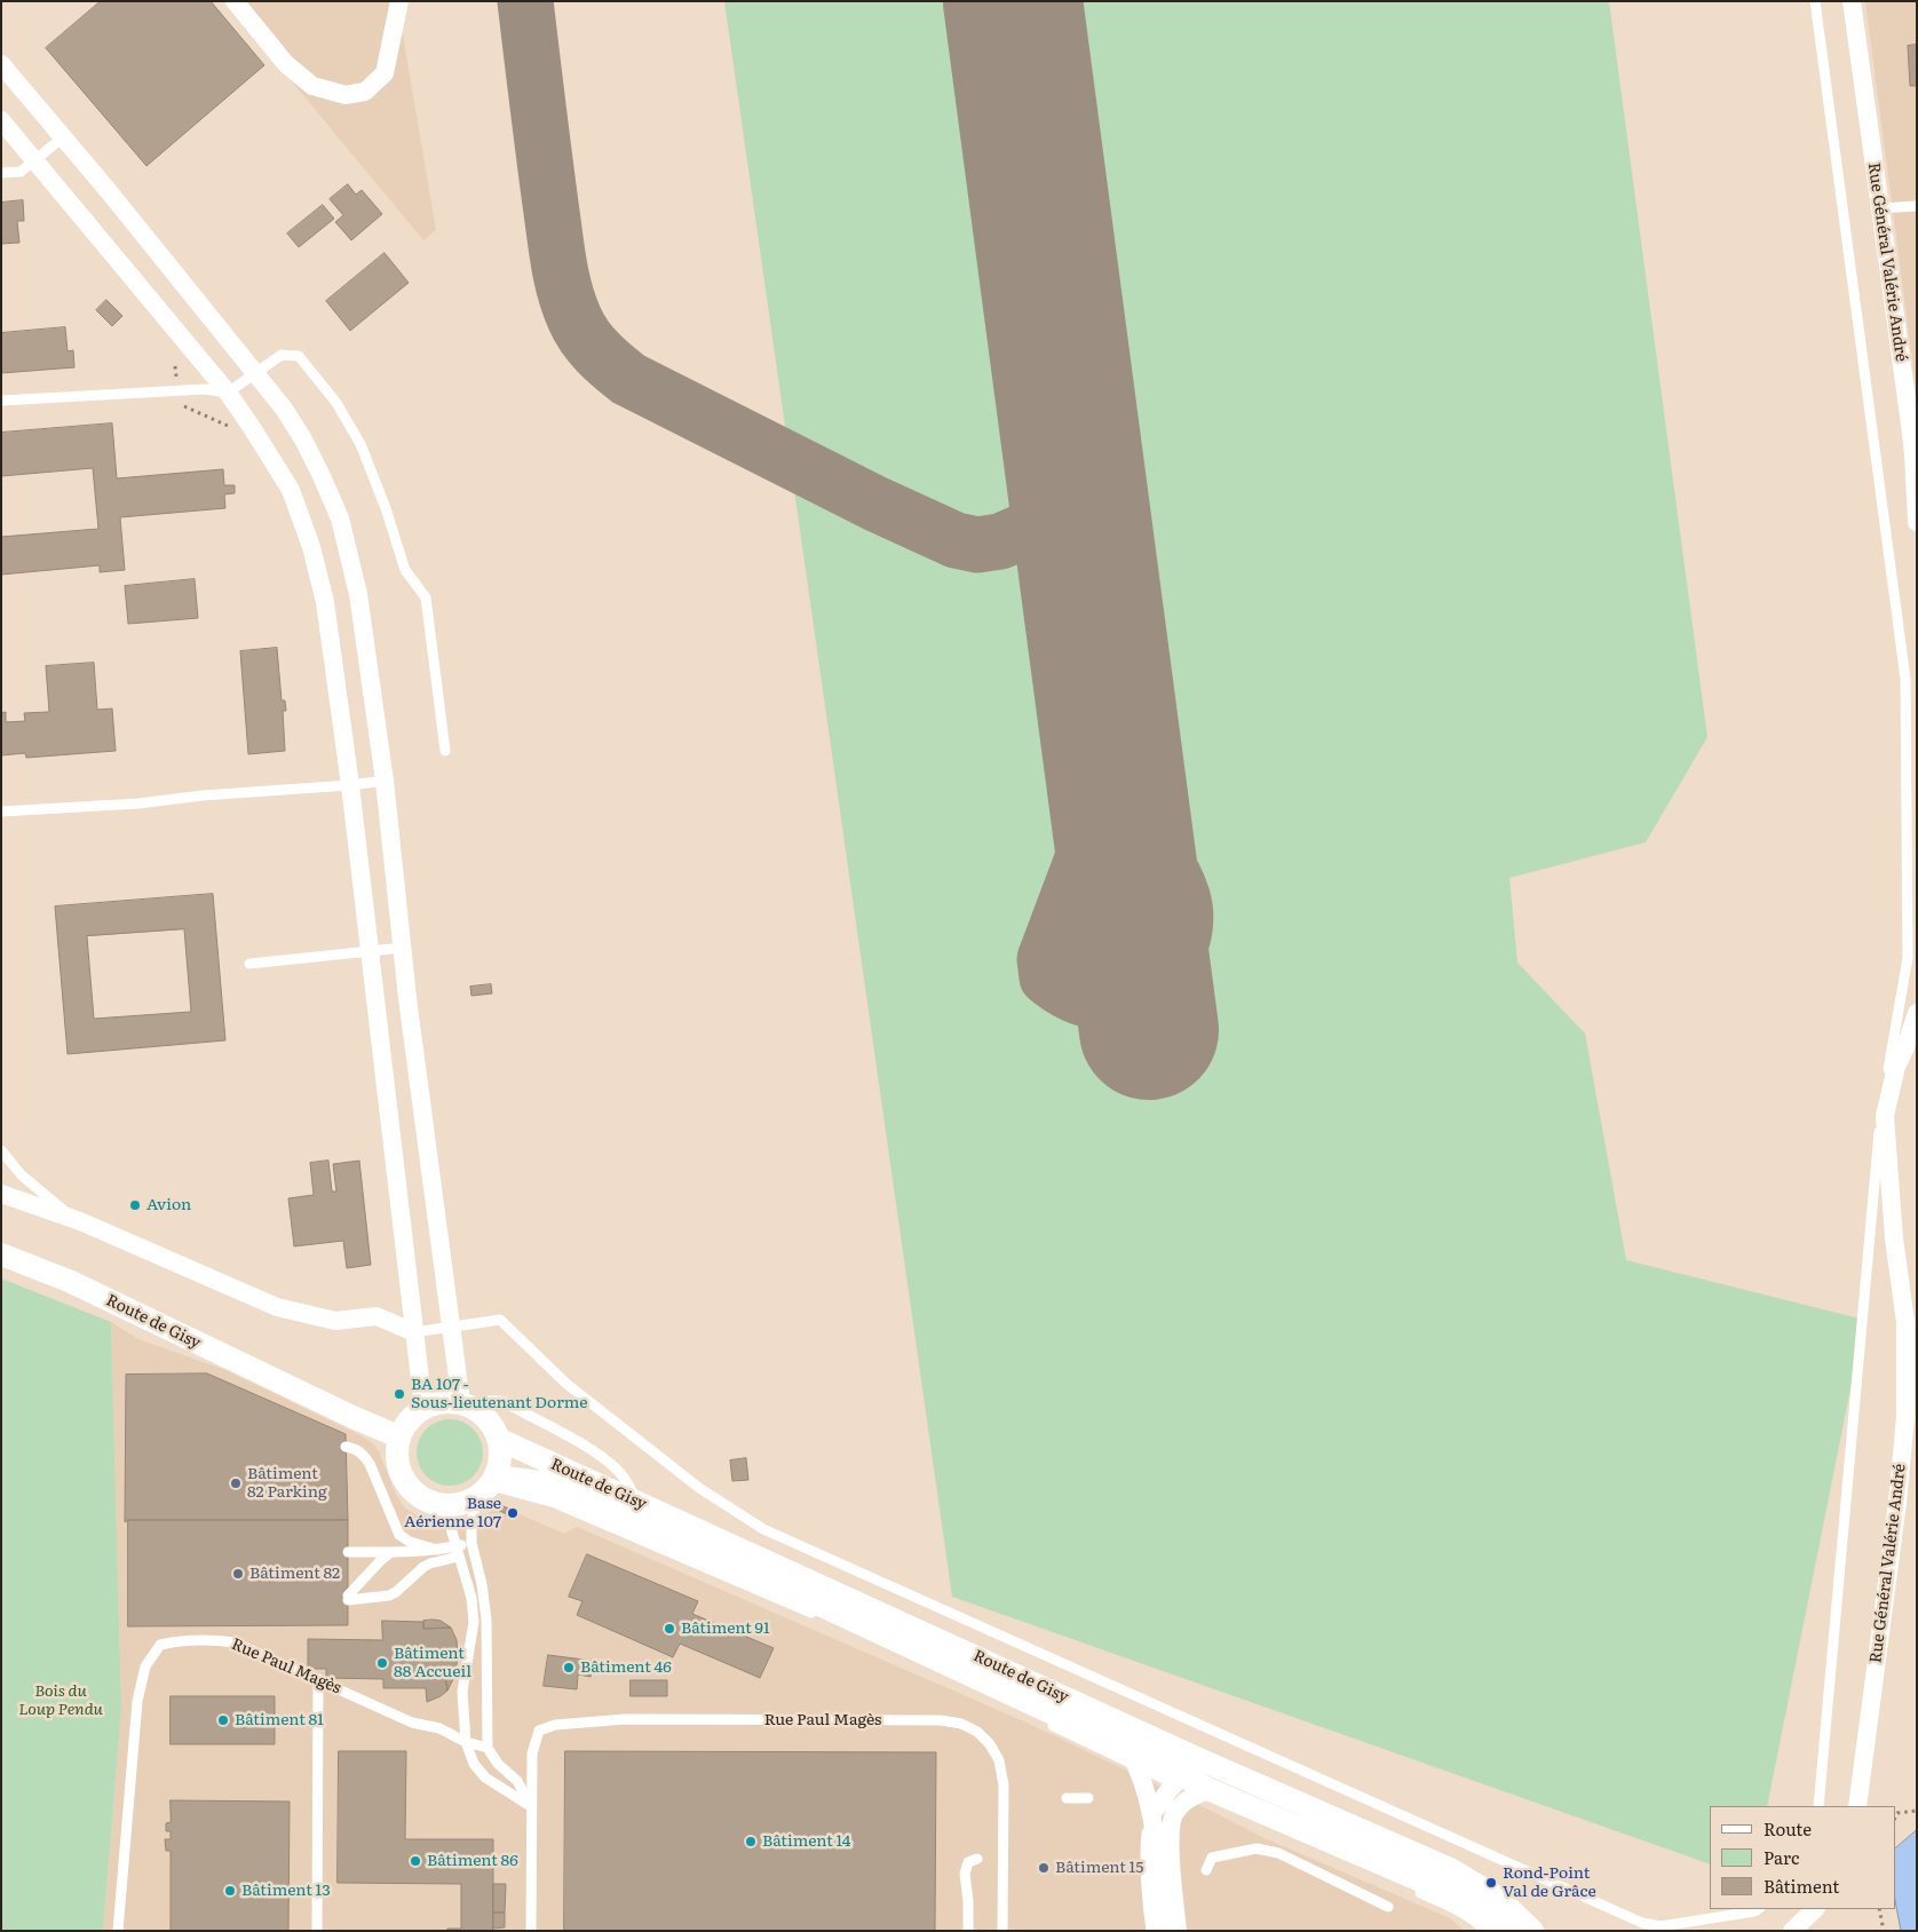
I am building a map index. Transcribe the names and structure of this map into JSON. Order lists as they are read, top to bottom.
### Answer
{
  "streets": {
    "street": ["Rue Général Valérie André", "Route de Gisy"],
    "lane": ["Rue Paul Magès"]
  },
  "parks": ["Bois du Loup Pendu"],
  "places": [
    "Avion",
    "BA 107 - Sous-lieutenant Dorme",
    "Bâtiment 82 Parking",
    "Base Aérienne 107",
    "Bâtiment 82",
    "Bâtiment 91",
    "Bâtiment 88 Accueil",
    "Bâtiment 46",
    "Bâtiment 81",
    "Bâtiment 14",
    "Bâtiment 86",
    "Bâtiment 15",
    "Rond-Point Val de Grâce",
    "Bâtiment 13"
  ],
  "legend": ["Route", "Parc", "Bâtiment"]
}
